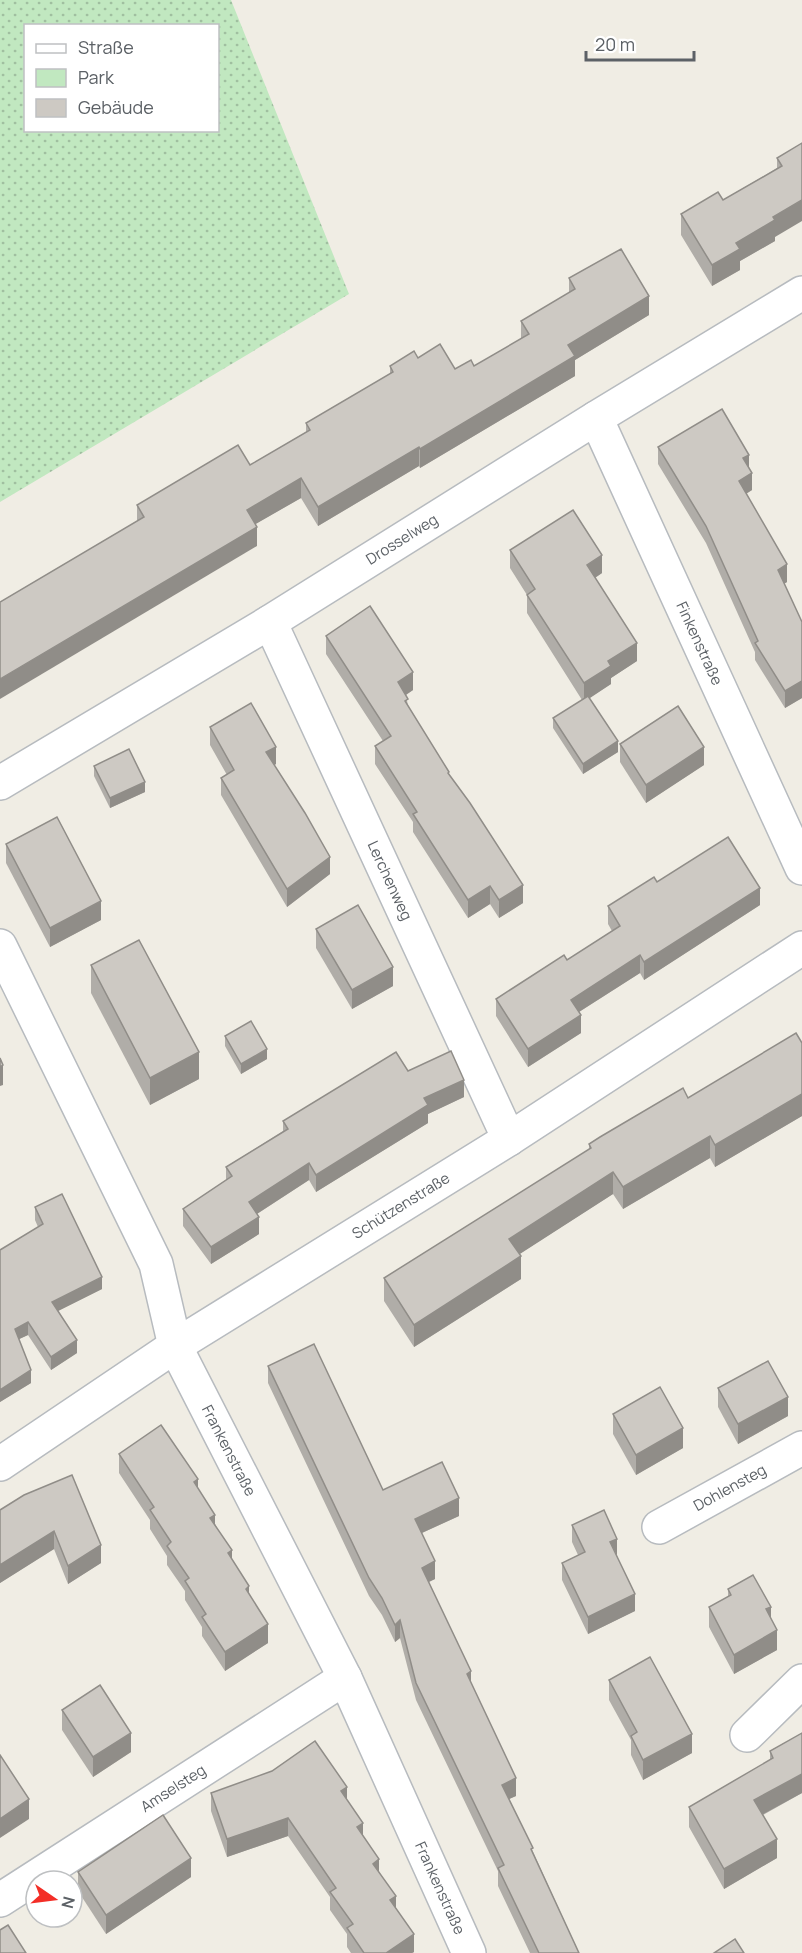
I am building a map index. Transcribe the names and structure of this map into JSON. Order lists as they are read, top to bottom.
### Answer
{
  "streets": {
    "street": [
      "Drosselweg",
      "Finkenstraße",
      "Lerchenweg",
      "Schützenstraße",
      "Frankenstraße",
      "Dohlensteg",
      "Amselsteg"
    ]
  },
  "crossings": [
    ["Drosselweg", "Finkenstraße"],
    ["Drosselweg", "Lerchenweg"],
    ["Lerchenweg", "Schützenstraße"],
    ["Schützenstraße", "Frankenstraße"],
    ["Frankenstraße", "Amselsteg"]
  ],
  "legend": ["Straße", "Park", "Gebäude"],
  "scale_bar": "20 m",
  "north": "right"
}
